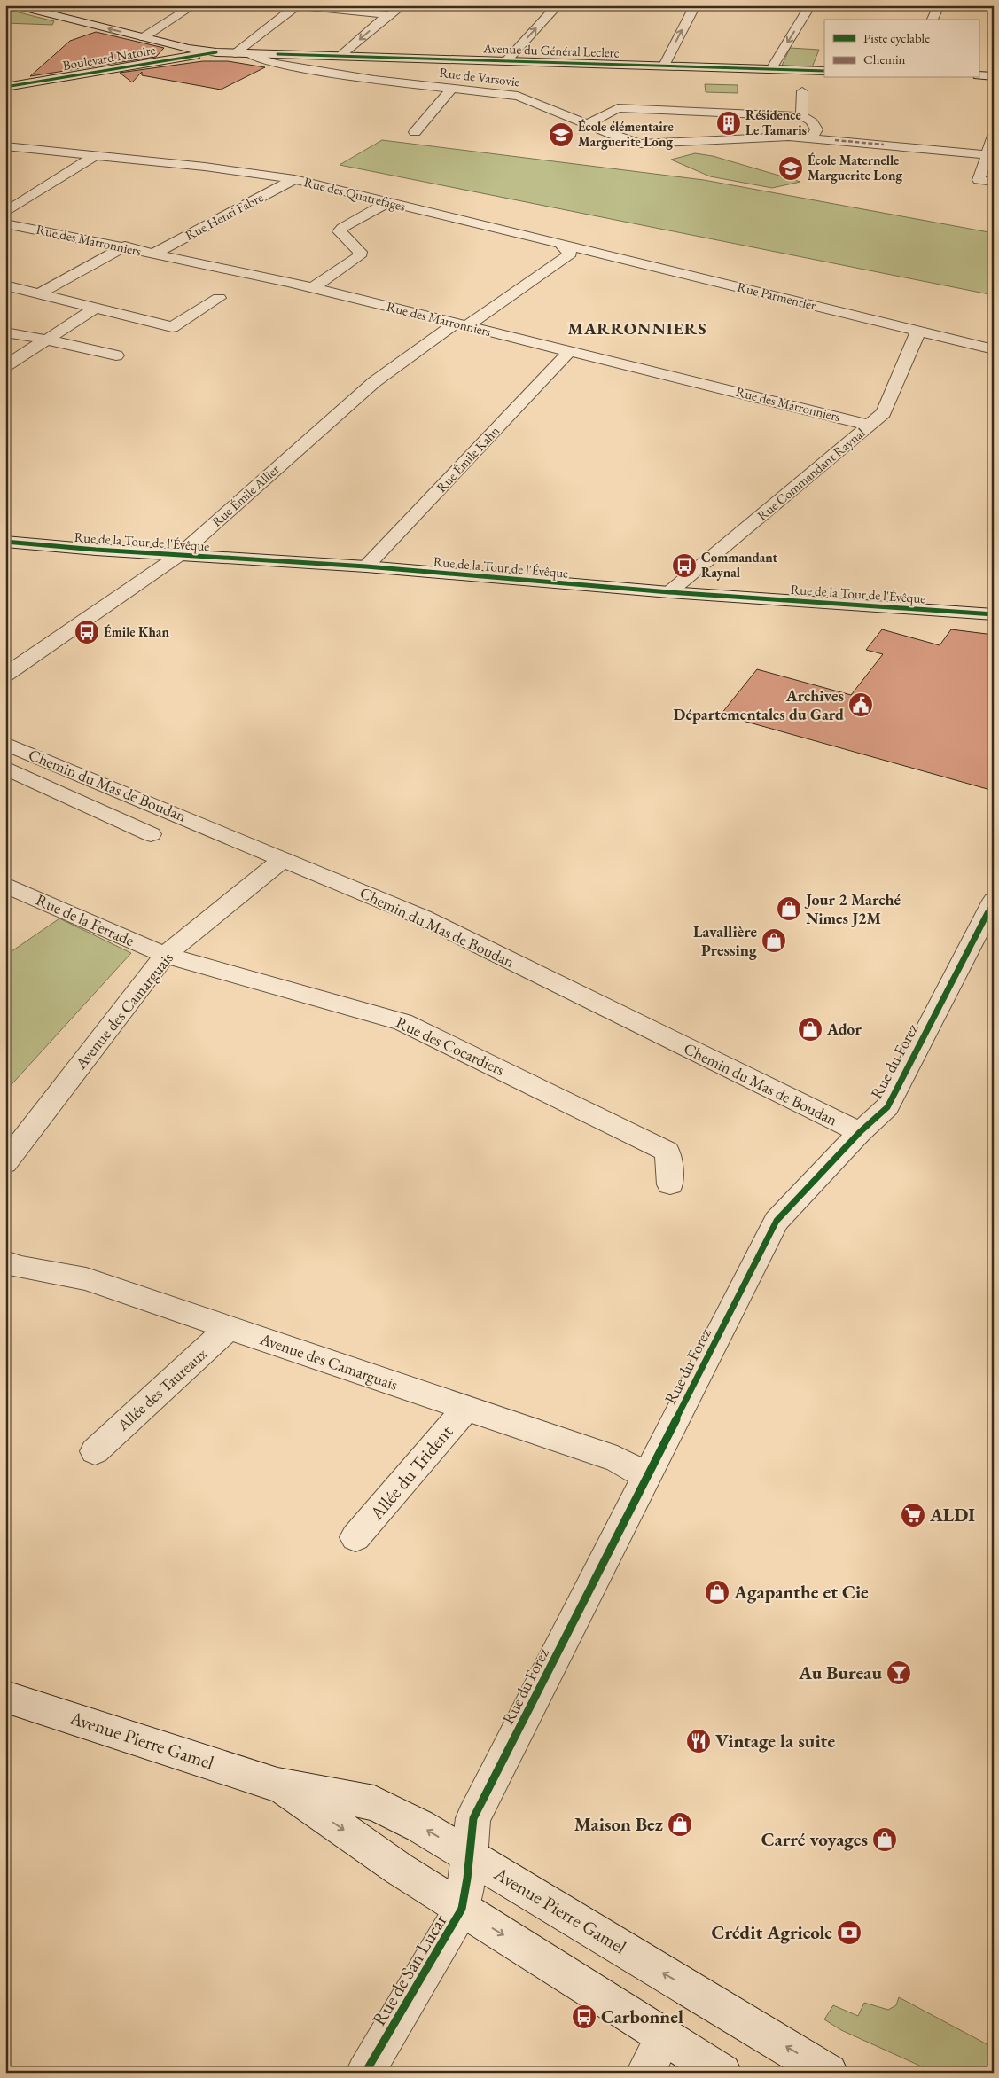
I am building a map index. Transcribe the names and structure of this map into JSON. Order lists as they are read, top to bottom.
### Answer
{
  "streets": {
    "street": [
      "Avenue du Général Leclerc",
      "Boulevard Natoire",
      "Rue de Varsovie",
      "Rue des Quatrefages",
      "Rue Henri Fabre",
      "Rue des Marronniers",
      "Rue Parmentier",
      "Rue Émile Kahn",
      "Rue Commandant Raynal",
      "Rue Émile Allier",
      "Rue de la Tour de l'Évêque",
      "Chemin du Mas de Boudan",
      "Rue de la Ferrade",
      "Avenue des Camarguais",
      "Rue des Cocardiers",
      "Rue du Forez",
      "Allée des Taureaux",
      "Allée du Trident",
      "Avenue Pierre Gamel",
      "Rue de San Lucar"
    ]
  },
  "crossings": [
    ["Avenue du Général Leclerc", "Boulevard Natoire"],
    ["Avenue du Général Leclerc", "Rue de Varsovie"],
    ["Rue des Quatrefages", "Rue Henri Fabre"],
    ["Rue des Quatrefages", "Rue Parmentier"],
    ["Rue Henri Fabre", "Rue des Marronniers"],
    ["Rue des Marronniers", "Rue Émile Kahn"],
    ["Rue des Marronniers", "Rue Commandant Raynal"],
    ["Rue des Marronniers", "Rue Émile Allier"],
    ["Rue Parmentier", "Rue Commandant Raynal"],
    ["Rue Émile Kahn", "Rue de la Tour de l'Évêque"],
    ["Rue Commandant Raynal", "Rue de la Tour de l'Évêque"],
    ["Rue Émile Allier", "Rue de la Tour de l'Évêque"],
    ["Chemin du Mas de Boudan", "Avenue des Camarguais"],
    ["Chemin du Mas de Boudan", "Rue du Forez"],
    ["Rue de la Ferrade", "Avenue des Camarguais"],
    ["Rue de la Ferrade", "Rue des Cocardiers"],
    ["Avenue des Camarguais", "Rue des Cocardiers"],
    ["Avenue des Camarguais", "Rue du Forez"],
    ["Avenue des Camarguais", "Allée des Taureaux"],
    ["Avenue des Camarguais", "Allée du Trident"],
    ["Rue du Forez", "Avenue Pierre Gamel"],
    ["Rue du Forez", "Rue de San Lucar"],
    ["Avenue Pierre Gamel", "Rue de San Lucar"]
  ],
  "districts": ["MARRONNIERS"],
  "places": {
    "building": ["Résidence Le Tamaris"],
    "school or university": ["École élémentaire Marguerite Long", "École Maternelle Marguerite Long"],
    "bus stop": ["Commandant Raynal", "Émile Khan", "Carbonnel"],
    "public building": ["Archives Départementales du Gard"],
    "shop": [
      "Jour 2 Marché Nimes J2M",
      "Lavallière Pressing",
      "Ador",
      "Agapanthe et Cie",
      "Maison Bez",
      "Carré voyages"
    ],
    "supermarket": ["ALDI"],
    "bar": ["Au Bureau"],
    "restaurant": ["Vintage la suite"],
    "bank": ["Crédit Agricole"]
  },
  "legend": ["Piste cyclable", "Chemin"]
}
